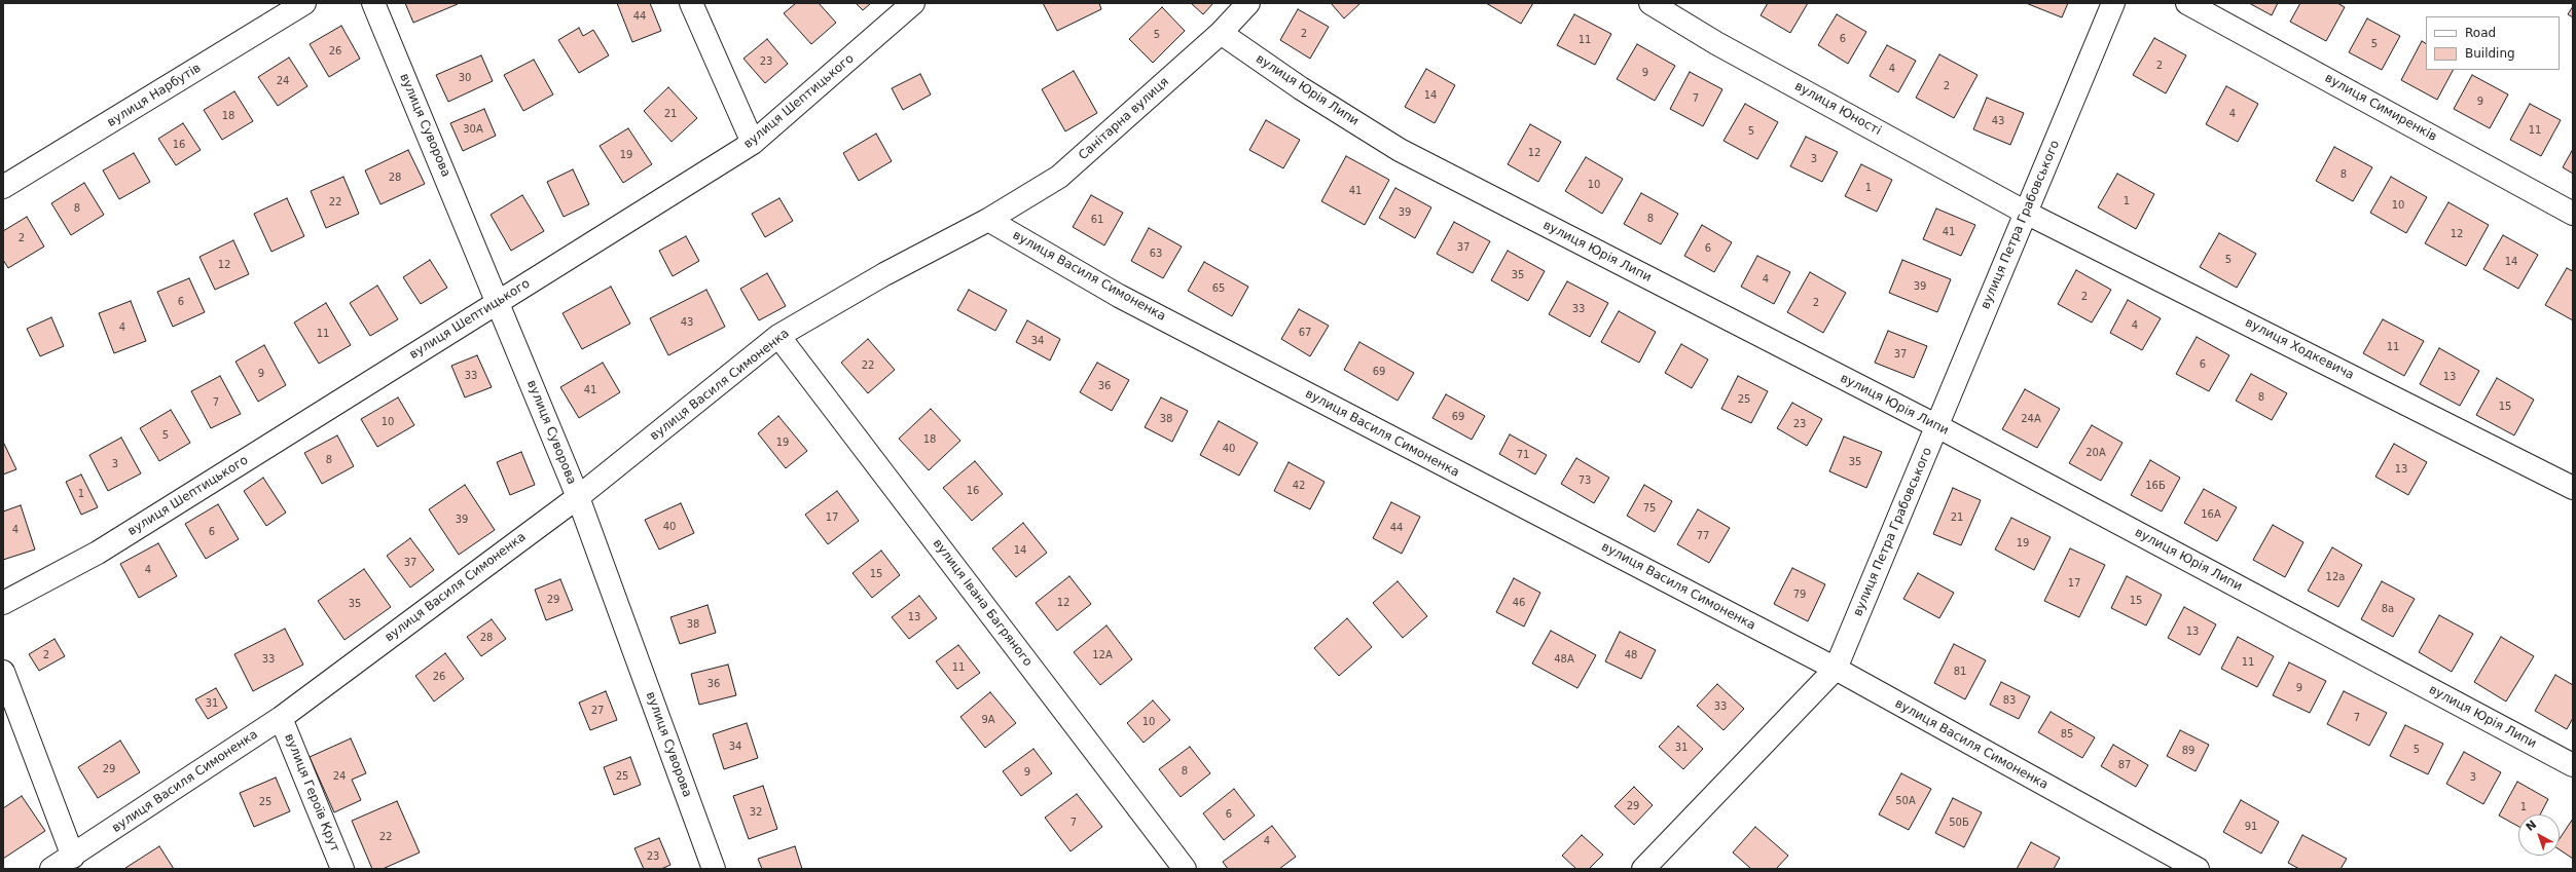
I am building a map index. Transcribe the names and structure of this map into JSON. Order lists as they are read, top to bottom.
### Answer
{
  "streets": {
    "street": [
      "вулиця Юрія Липи",
      "вулиця Нарбутів",
      "вулиця Шептицького",
      "вулиця Симиренків",
      "вулиця Юності",
      "Санітарна вулиця",
      "вулиця Суворова",
      "вулиця Петра Грабовського",
      "вулиця Василя Симоненка",
      "вулиця Ходкевича",
      "вулиця Івана Багряного",
      "вулиця Героїв Крут"
    ]
  },
  "crossings": [
    ["вулиця Юрія Липи", "Санітарна вулиця"],
    ["вулиця Юрія Липи", "вулиця Петра Грабовського"],
    ["вулиця Шептицького", "вулиця Суворова"],
    ["вулиця Юності", "вулиця Петра Грабовського"],
    ["вулиця Юності", "вулиця Ходкевича"],
    ["Санітарна вулиця", "вулиця Василя Симоненка"],
    ["вулиця Суворова", "вулиця Василя Симоненка"],
    ["вулиця Петра Грабовського", "вулиця Василя Симоненка"],
    ["вулиця Петра Грабовського", "вулиця Ходкевича"],
    ["вулиця Василя Симоненка", "вулиця Івана Багряного"],
    ["вулиця Василя Симоненка", "вулиця Героїв Крут"]
  ],
  "house_numbers": [
    "44",
    "2",
    "5",
    "6",
    "11",
    "5",
    "26",
    "23",
    "2",
    "4",
    "9",
    "30",
    "24",
    "2",
    "14",
    "7",
    "9",
    "21",
    "4",
    "18",
    "43",
    "30А",
    "11",
    "5",
    "16",
    "12",
    "19",
    "3",
    "8",
    "28",
    "10",
    "1",
    "41",
    "1",
    "22",
    "10",
    "8",
    "39",
    "8",
    "61",
    "41",
    "12",
    "2",
    "37",
    "6",
    "63",
    "5",
    "14",
    "12",
    "35",
    "4",
    "39",
    "65",
    "2",
    "6",
    "2",
    "33",
    "43",
    "4",
    "4",
    "67",
    "11",
    "34",
    "11",
    "37",
    "6",
    "22",
    "69",
    "9",
    "33",
    "13",
    "36",
    "41",
    "8",
    "25",
    "7",
    "15",
    "69",
    "38",
    "24А",
    "10",
    "23",
    "5",
    "18",
    "19",
    "40",
    "20А",
    "71",
    "8",
    "35",
    "3",
    "13",
    "73",
    "42",
    "16Б",
    "16",
    "1",
    "75",
    "16А",
    "17",
    "21",
    "39",
    "40",
    "44",
    "4",
    "6",
    "77",
    "19",
    "14",
    "37",
    "4",
    "15",
    "12а",
    "17",
    "79",
    "29",
    "15",
    "12",
    "46",
    "35",
    "8а",
    "13",
    "38",
    "13",
    "28",
    "2",
    "12А",
    "48",
    "33",
    "48А",
    "11",
    "11",
    "81",
    "26",
    "36",
    "9",
    "83",
    "31",
    "33",
    "27",
    "7",
    "9А",
    "10",
    "85",
    "34",
    "31",
    "5",
    "89",
    "87",
    "29",
    "8",
    "9",
    "24",
    "25",
    "3",
    "50А",
    "25",
    "29",
    "1",
    "32",
    "6",
    "7",
    "50Б",
    "91",
    "22",
    "4",
    "23"
  ],
  "legend": ["Road", "Building"],
  "north": "top left"
}
